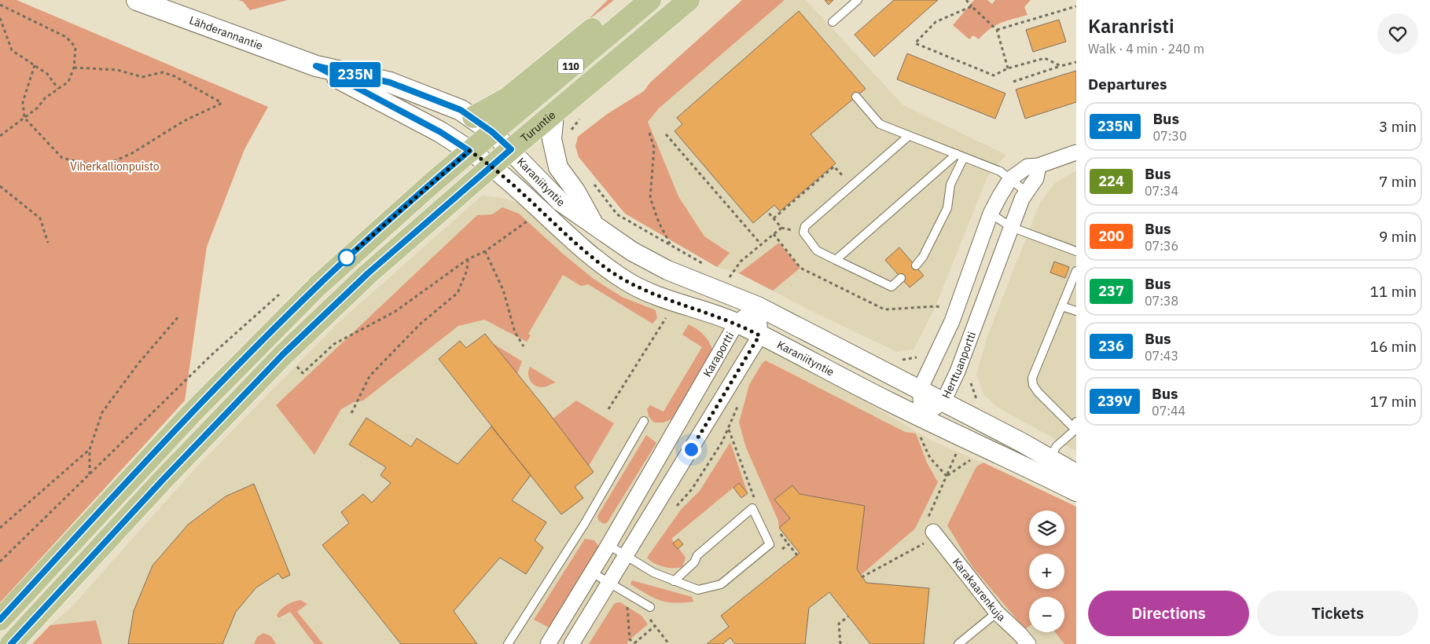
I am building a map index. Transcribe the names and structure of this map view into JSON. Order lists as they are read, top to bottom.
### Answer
{
  "streets": {
    "main road": ["Lähderannantie", "110", "Turuntie"],
    "street": [
      "Karaniityntie",
      "Karaportti",
      "Herttuanportti",
      "Karakaarenkuja"
    ]
  },
  "crossings": [
    ["Lähderannantie", "110"],
    ["Lähderannantie", "Turuntie"],
    ["Lähderannantie", "Karaniityntie"],
    ["Turuntie", "Karaniityntie"],
    ["Karaniityntie", "Karaportti"],
    ["Karaniityntie", "Herttuanportti"]
  ],
  "parks": ["Viherkallionpuisto"],
  "lines": ["bus line 235N"],
  "page": {
    "on_map": "235N",
    "heading": [
      ["Karanristi", "Walk · 4 min · 240 m"],
      "Departures"
    ],
    "list": [
      {
        "mark": "235N",
        "name": "Bus",
        "note": "07:30",
        "value": "3 min"
      },
      {
        "mark": "224",
        "name": "Bus",
        "note": "07:34",
        "value": "7 min"
      },
      {
        "mark": "200",
        "name": "Bus",
        "note": "07:36",
        "value": "9 min"
      },
      {
        "mark": "237",
        "name": "Bus",
        "note": "07:38",
        "value": "11 min"
      },
      {
        "mark": "236",
        "name": "Bus",
        "note": "07:43",
        "value": "16 min"
      },
      {
        "mark": "239V",
        "name": "Bus",
        "note": "07:44",
        "value": "17 min"
      }
    ],
    "map_buttons": ["+", "−"],
    "buttons": ["Directions", "Tickets"]
  }
}
